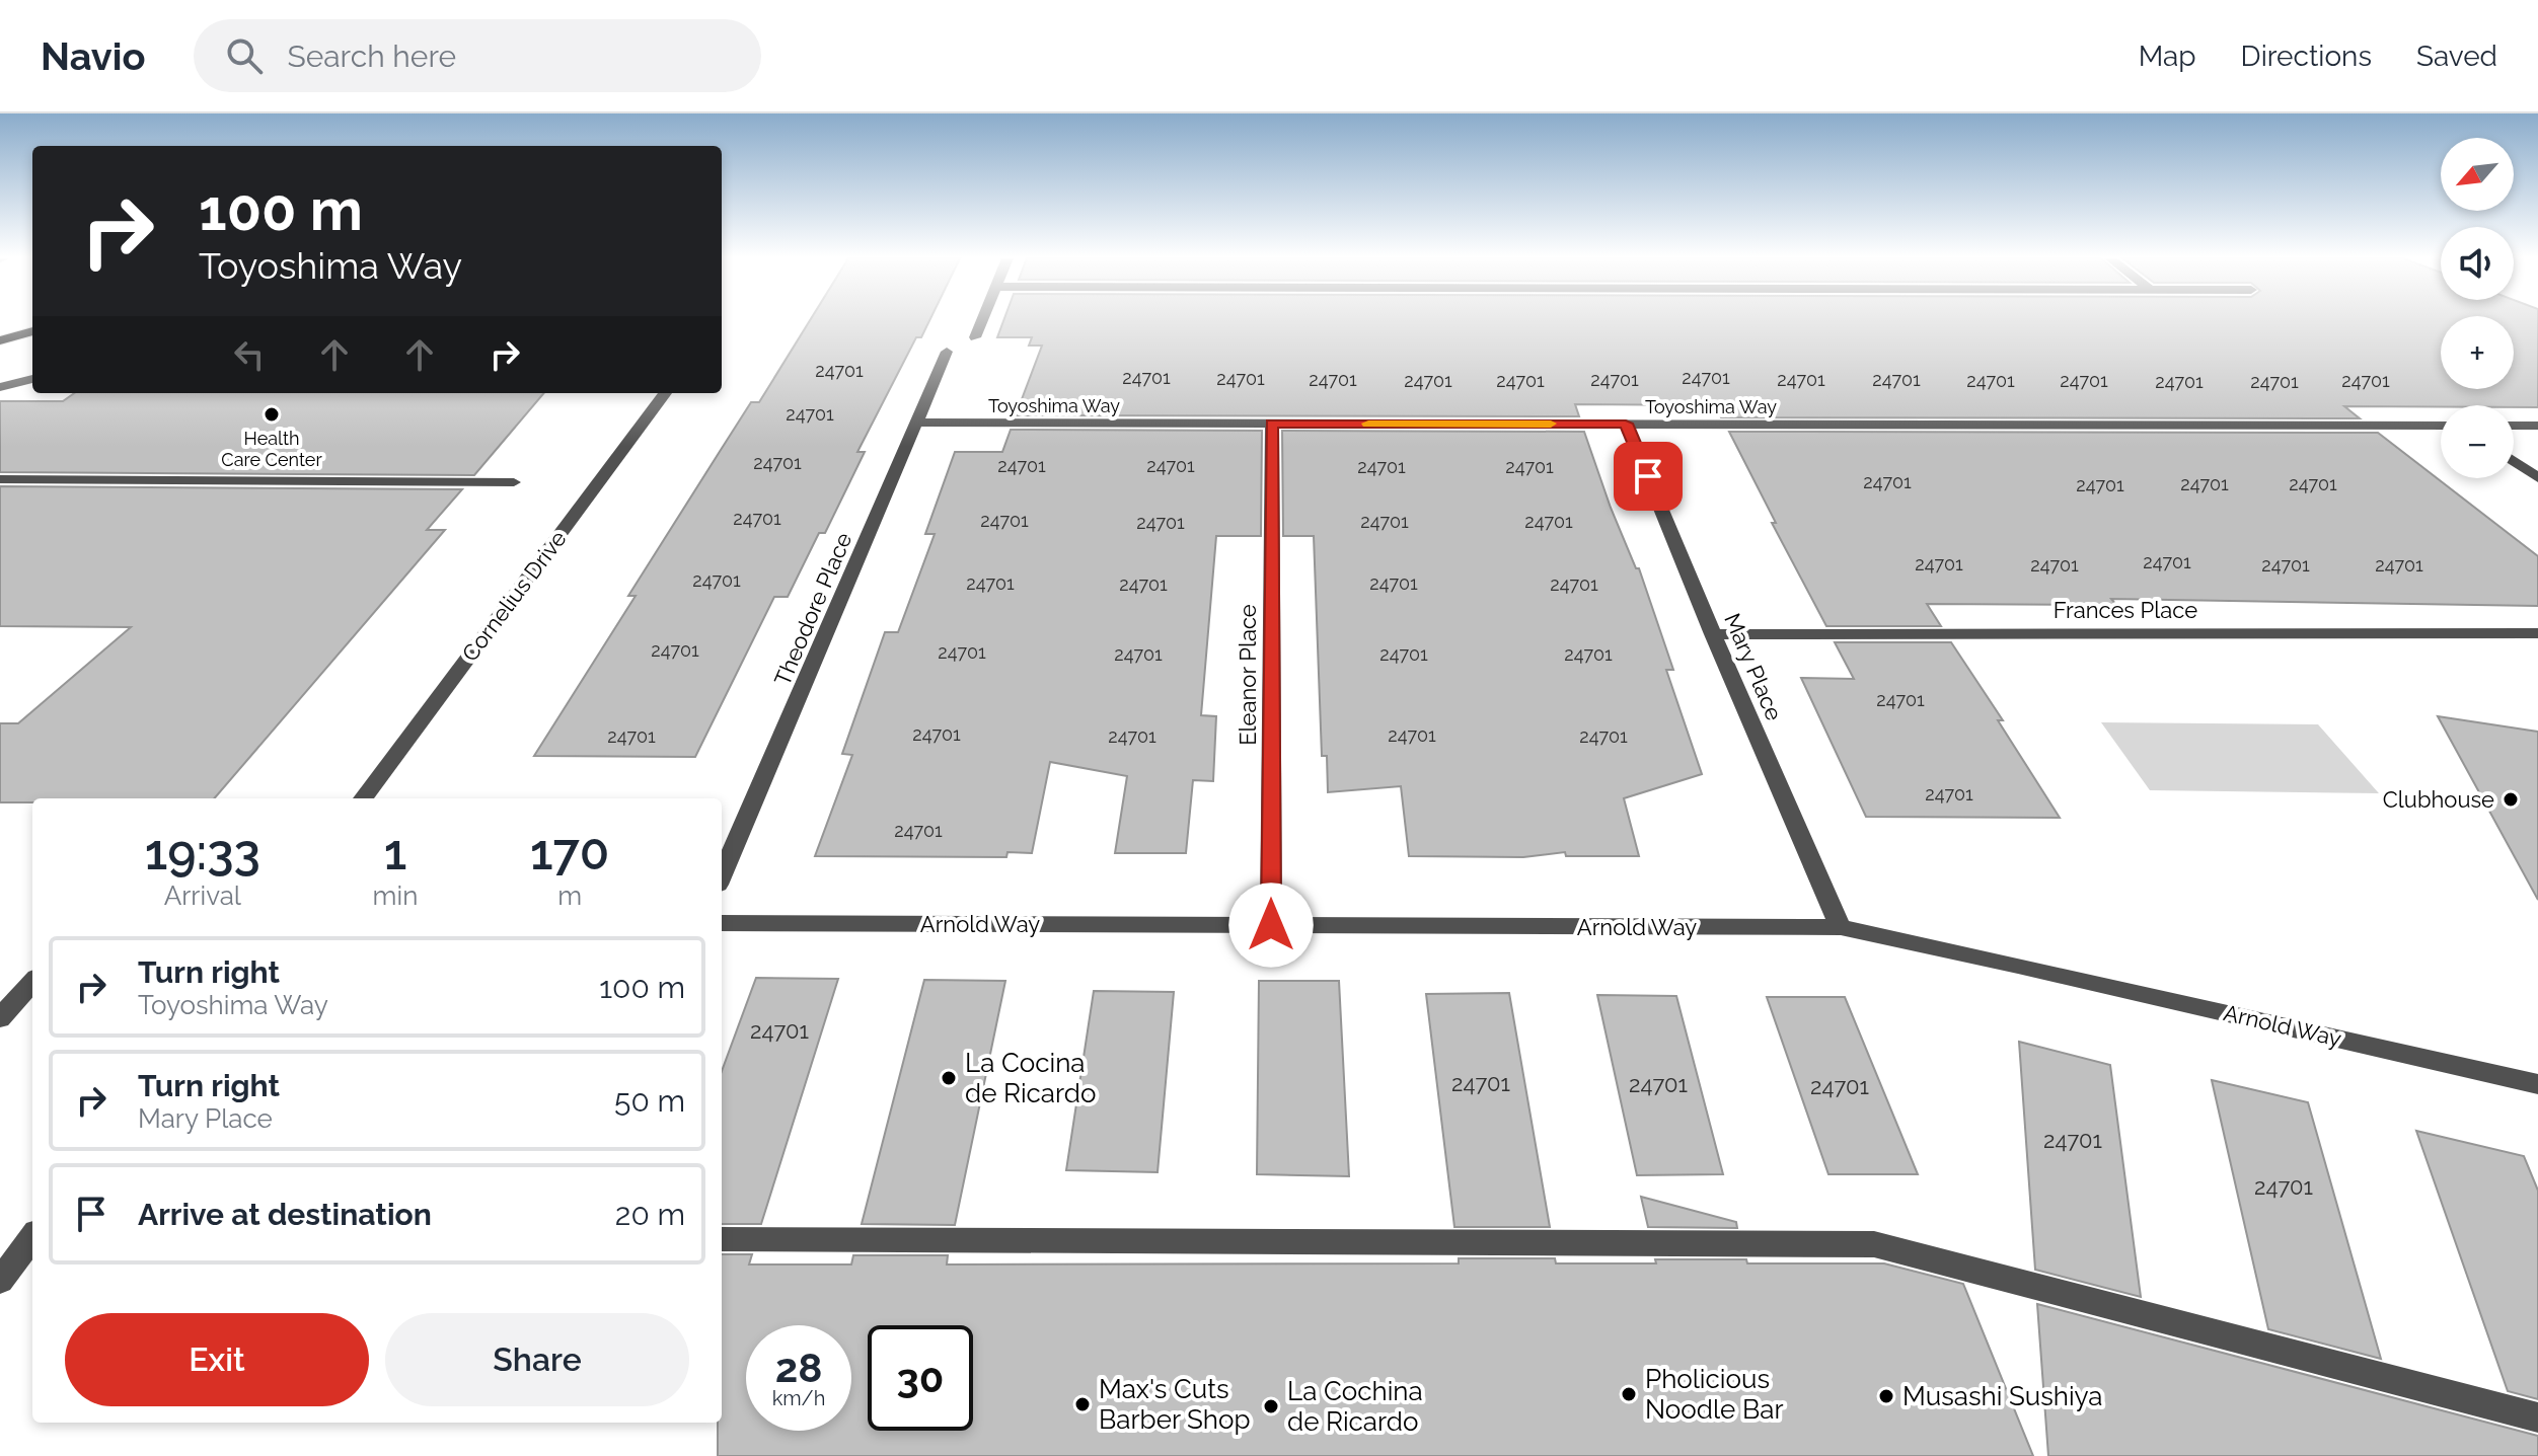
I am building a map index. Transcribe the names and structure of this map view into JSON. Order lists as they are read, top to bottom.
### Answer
{
  "streets": {
    "street": [
      "Toyoshima Way",
      "Cornelius Drive",
      "Theodore Place",
      "Frances Place",
      "Mary Place",
      "Eleanor Place",
      "Arnold Way"
    ]
  },
  "crossings": [
    ["Toyoshima Way", "Theodore Place"],
    ["Toyoshima Way", "Mary Place"],
    ["Toyoshima Way", "Eleanor Place"],
    ["Frances Place", "Mary Place"],
    ["Mary Place", "Arnold Way"],
    ["Eleanor Place", "Arnold Way"]
  ],
  "places": [
    "Health Care Center",
    "Clubhouse",
    "La Cocina de Ricardo",
    "Pholicious Noodle Bar",
    "Musashi Sushiya",
    "Max's Cuts Barber Shop",
    "La Cochina de Ricardo"
  ],
  "house_numbers": [
    "24701",
    "24701",
    "24701",
    "24701",
    "24701",
    "24701",
    "24701",
    "24701",
    "24701",
    "24701",
    "24701",
    "24701",
    "24701",
    "24701",
    "24701",
    "24701",
    "24701",
    "24701",
    "24701",
    "24701",
    "24701",
    "24701",
    "24701",
    "24701",
    "24701",
    "24701",
    "24701",
    "24701",
    "24701",
    "24701",
    "24701",
    "24701",
    "24701",
    "24701",
    "24701",
    "24701",
    "24701",
    "24701",
    "24701",
    "24701",
    "24701",
    "24701",
    "24701",
    "24701",
    "24701",
    "24701",
    "24701",
    "24701",
    "24701",
    "24701",
    "24701",
    "24701",
    "24701",
    "24701",
    "24701",
    "24701",
    "24701",
    "24701",
    "24701"
  ],
  "north": "bottom left",
  "page": {
    "header": "Navio",
    "search": "Search here",
    "nav": ["Map", "Directions", "Saved"],
    "map_buttons": ["+", "−"],
    "turn": ["100 m", "Toyoshima Way"],
    "eta": [
      "19:33",
      "Arrival",
      "1",
      "min",
      "170",
      "m"
    ],
    "list": [
      {
        "name": "Turn right",
        "note": "Toyoshima Way",
        "value": "100 m"
      },
      {
        "name": "Turn right",
        "note": "Mary Place",
        "value": "50 m"
      },
      {
        "name": "Arrive at destination",
        "value": "20 m"
      }
    ],
    "buttons": ["Exit", "Share"],
    "speed": "28 km/h",
    "limit": "30"
  }
}
